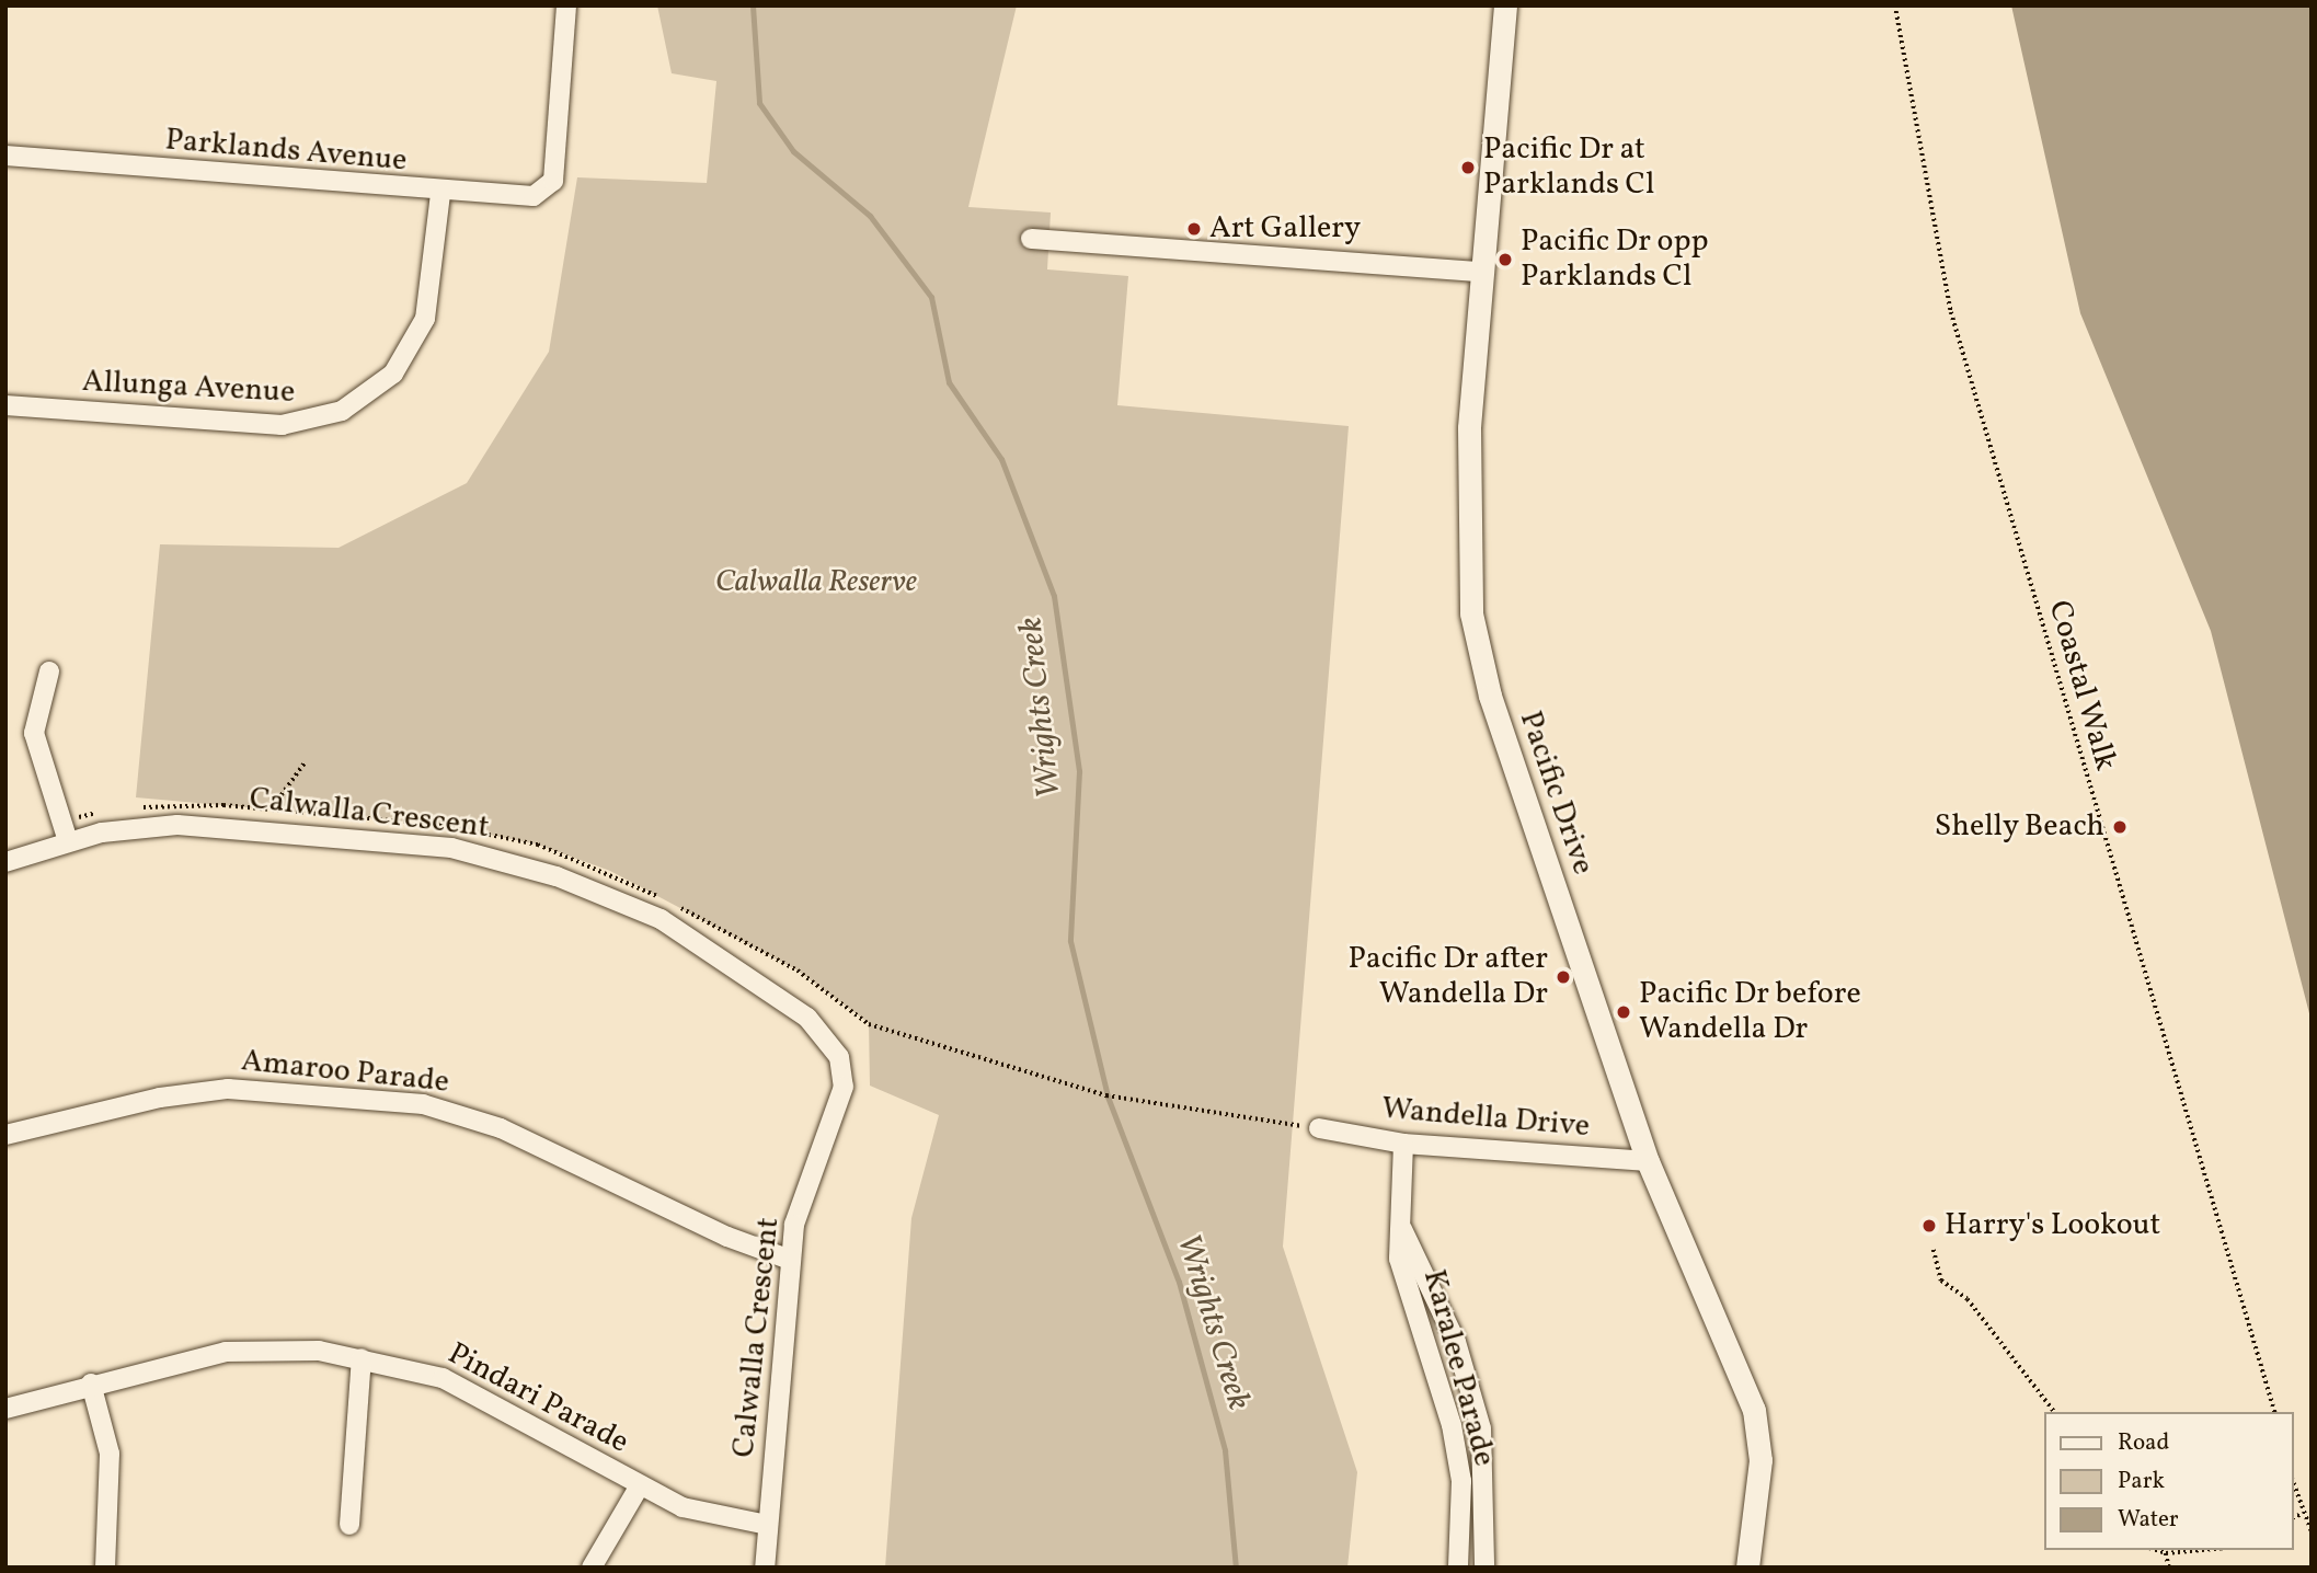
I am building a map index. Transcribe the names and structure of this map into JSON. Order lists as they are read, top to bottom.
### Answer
{
  "streets": {
    "street": [
      "Parklands Avenue",
      "Allunga Avenue",
      "Pacific Drive",
      "Calwalla Crescent",
      "Amaroo Parade",
      "Wandella Drive",
      "Karalee Parade",
      "Pindari Parade"
    ],
    "path": ["Coastal Walk"]
  },
  "crossings": [
    ["Parklands Avenue", "Allunga Avenue"],
    ["Pacific Drive", "Wandella Drive"],
    ["Calwalla Crescent", "Amaroo Parade"],
    ["Calwalla Crescent", "Pindari Parade"],
    ["Wandella Drive", "Karalee Parade"]
  ],
  "water": ["Wrights Creek"],
  "parks": ["Calwalla Reserve"],
  "places": [
    "Pacific Dr at Parklands Cl",
    "Art Gallery",
    "Pacific Dr opp Parklands Cl",
    "Shelly Beach",
    "Pacific Dr after Wandella Dr",
    "Pacific Dr before Wandella Dr",
    "Harry's Lookout"
  ],
  "legend": ["Road", "Park", "Water"]
}
